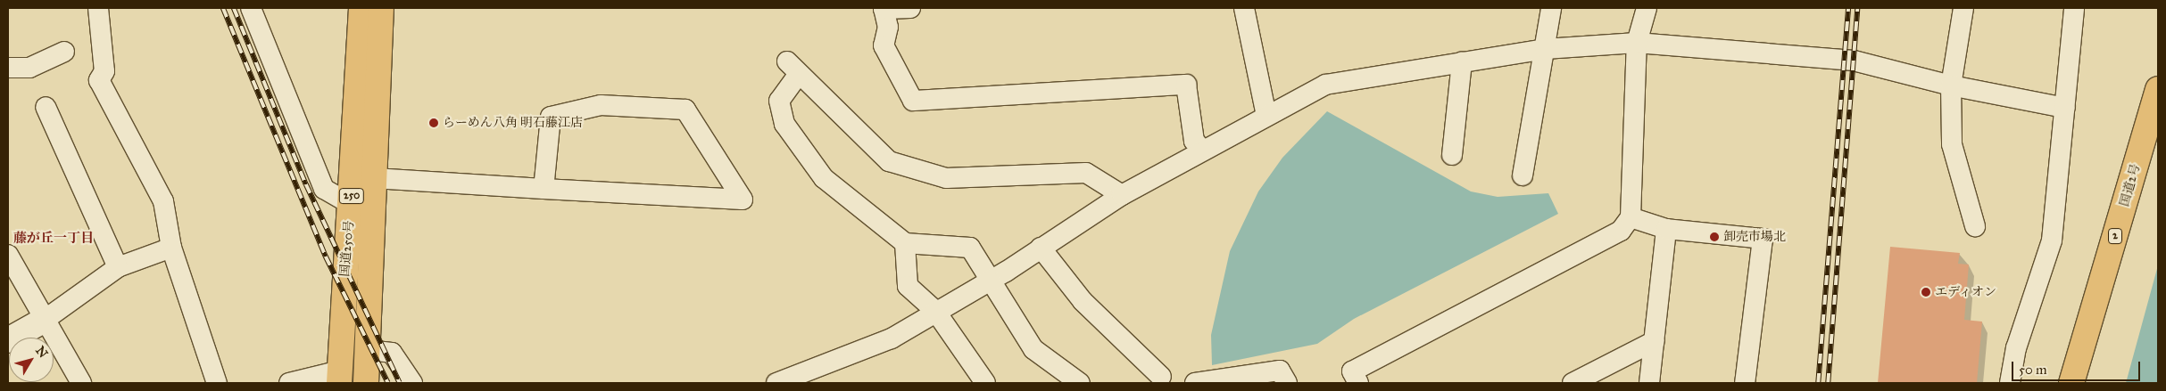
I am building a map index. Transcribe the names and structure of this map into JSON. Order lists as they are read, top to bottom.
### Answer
{
  "streets": {
    "highway": [
      "国道2号",
      "250",
      "2",
      "国道250号"
    ]
  },
  "districts": ["藤が丘一丁目"],
  "places": ["らーめん八角 明石藤江店", "卸売市場北", "エディオン"],
  "scale_bar": "50 m",
  "north": "top right"
}
